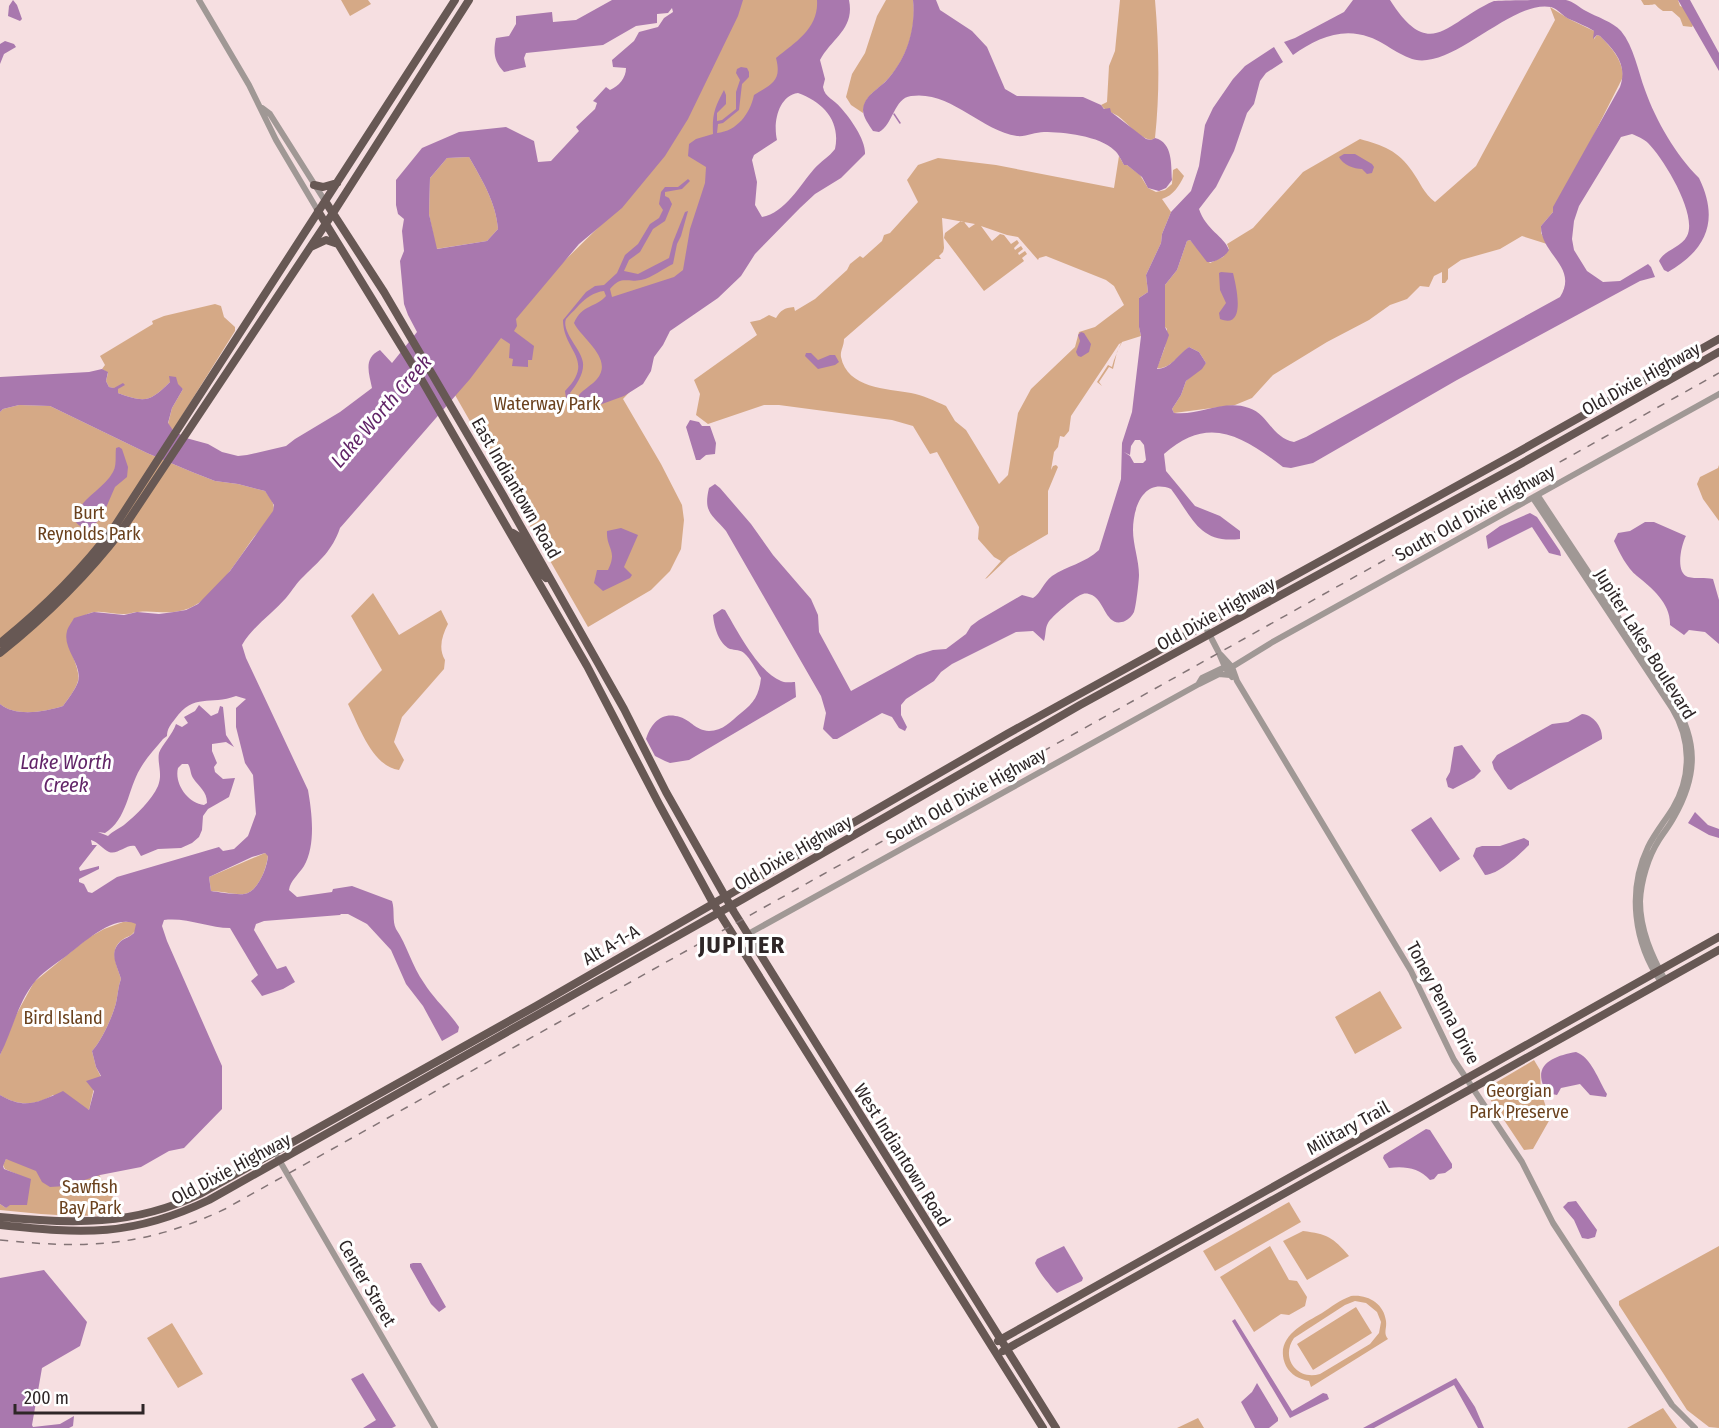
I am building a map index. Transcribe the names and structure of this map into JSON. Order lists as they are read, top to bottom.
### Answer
{
  "streets": {
    "main road": [
      "Old Dixie Highway",
      "East Indiantown Road",
      "Alt A-1-A",
      "Military Trail",
      "West Indiantown Road"
    ],
    "street": [
      "South Old Dixie Highway",
      "Jupiter Lakes Boulevard",
      "Toney Penna Drive",
      "Center Street"
    ]
  },
  "crossings": [
    ["Old Dixie Highway", "Alt A-1-A"],
    ["Old Dixie Highway", "Toney Penna Drive"],
    ["Old Dixie Highway", "West Indiantown Road"],
    ["Old Dixie Highway", "Center Street"],
    ["East Indiantown Road", "Alt A-1-A"],
    ["East Indiantown Road", "West Indiantown Road"],
    ["South Old Dixie Highway", "Jupiter Lakes Boulevard"],
    ["South Old Dixie Highway", "Toney Penna Drive"],
    ["South Old Dixie Highway", "West Indiantown Road"],
    ["Jupiter Lakes Boulevard", "Military Trail"],
    ["Alt A-1-A", "West Indiantown Road"],
    ["Toney Penna Drive", "Military Trail"],
    ["Military Trail", "West Indiantown Road"]
  ],
  "districts": ["JUPITER"],
  "water": ["Lake Worth Creek"],
  "parks": [
    "Waterway Park",
    "Burt Reynolds Park",
    "Bird Island",
    "Georgian Park Preserve",
    "Sawfish Bay Park"
  ],
  "scale_bar": "200 m"
}
